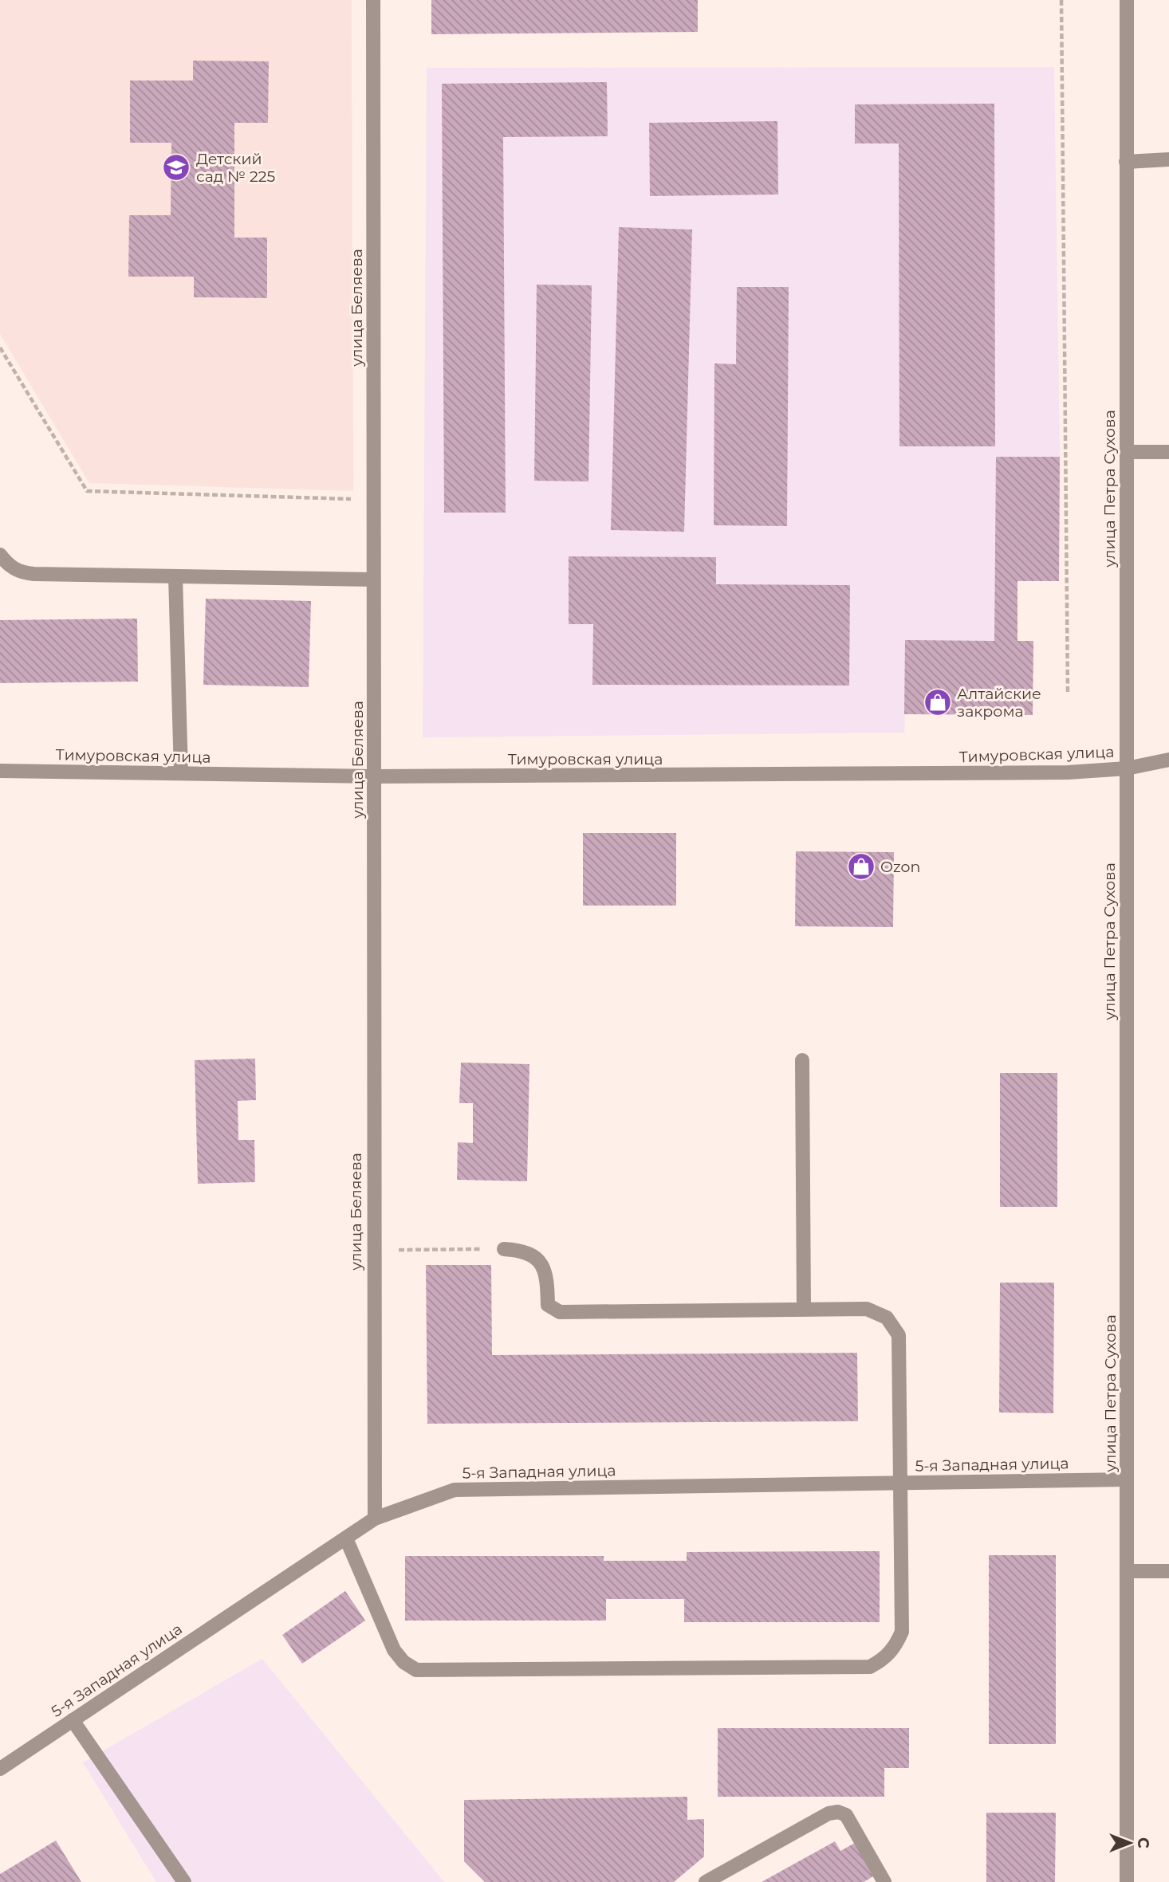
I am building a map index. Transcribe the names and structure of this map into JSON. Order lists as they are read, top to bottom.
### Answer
{
  "streets": {
    "street": [
      "улица Беляева",
      "улица Петра Сухова",
      "Тимуровская улица",
      "5-я Западная улица"
    ]
  },
  "crossings": [
    ["улица Беляева", "Тимуровская улица"],
    ["улица Беляева", "5-я Западная улица"],
    ["улица Петра Сухова", "Тимуровская улица"],
    ["улица Петра Сухова", "5-я Западная улица"]
  ],
  "places": {
    "school or university": ["Детский сад № 225"],
    "shop": ["Алтайские закрома", "Ozon"]
  },
  "north": "right"
}
